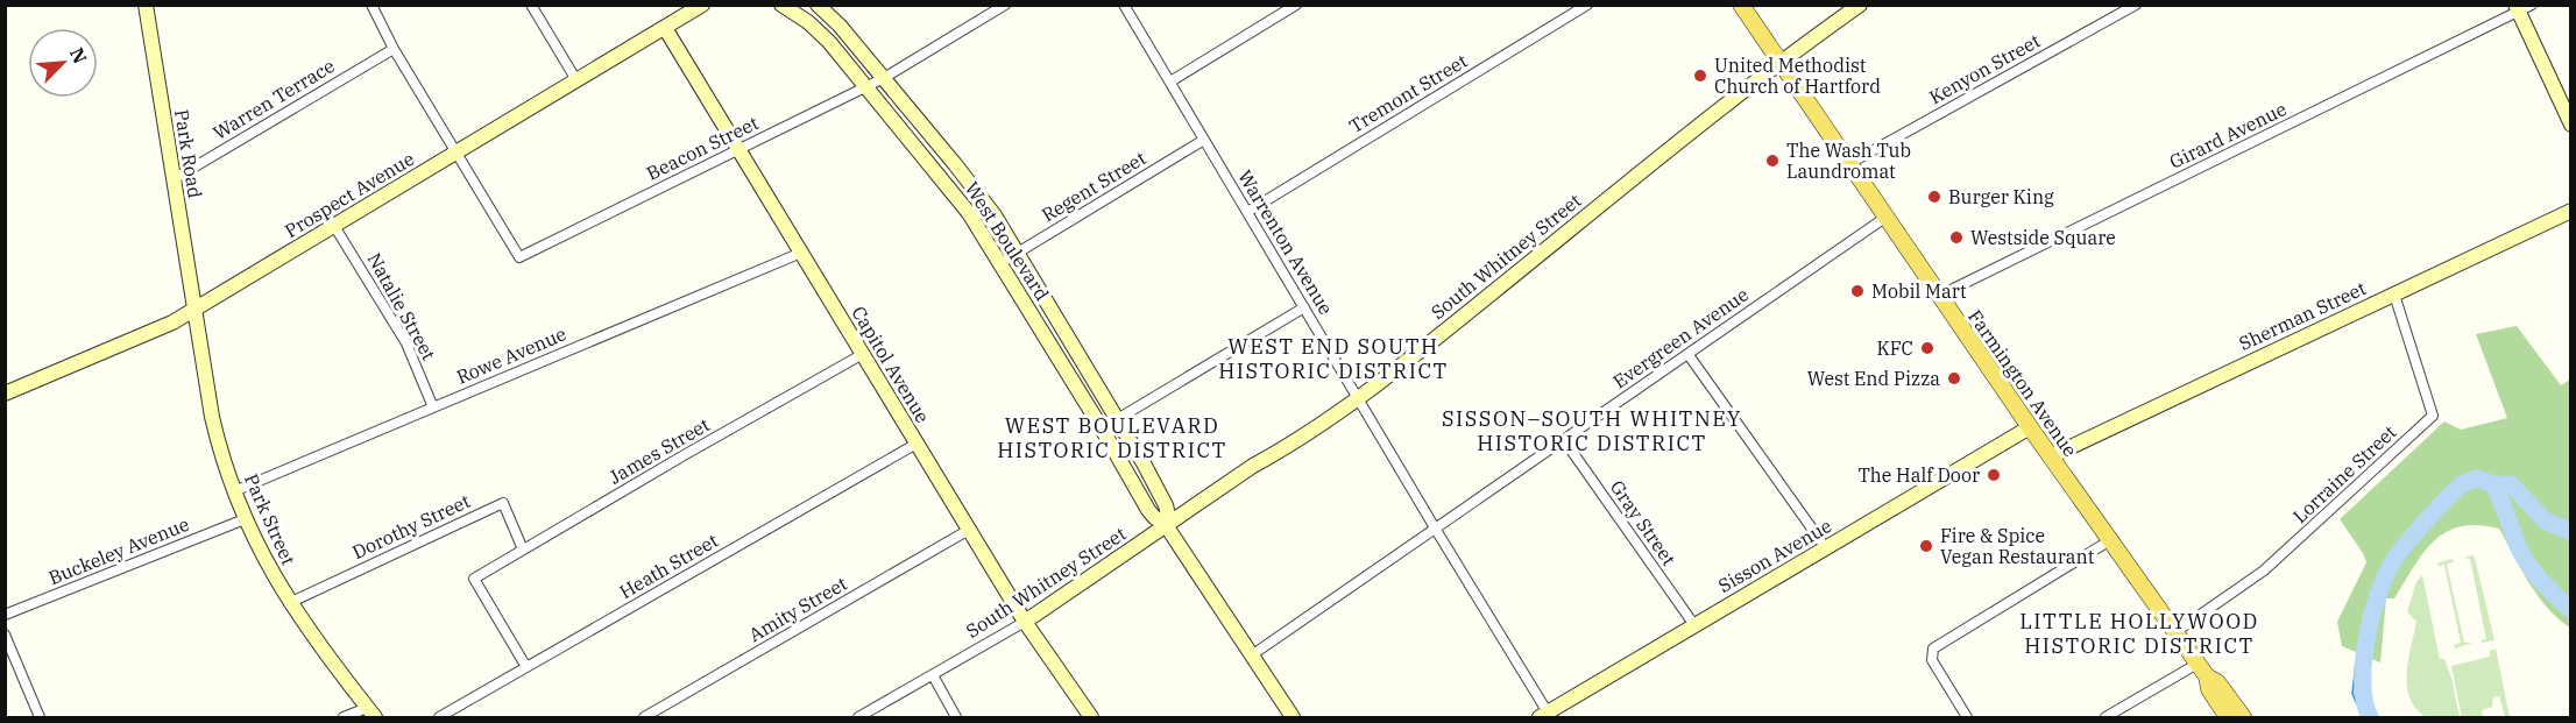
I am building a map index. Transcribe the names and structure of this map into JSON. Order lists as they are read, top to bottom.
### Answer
{
  "streets": {
    "main road": [
      "Park Road",
      "Prospect Avenue",
      "West Boulevard",
      "South Whitney Street",
      "Sherman Street",
      "Capitol Avenue",
      "Farmington Avenue",
      "Park Street",
      "Sisson Avenue"
    ],
    "street": [
      "Kenyon Street",
      "Tremont Street",
      "Warren Terrace",
      "Girard Avenue",
      "Beacon Street",
      "Regent Street",
      "Warrenton Avenue",
      "Natalie Street",
      "Evergreen Avenue",
      "Rowe Avenue",
      "James Street",
      "Lorraine Street",
      "Gray Street",
      "Dorothy Street",
      "Buckeley Avenue",
      "Heath Street",
      "Amity Street"
    ]
  },
  "crossings": [
    ["Kenyon Street", "Farmington Avenue"],
    ["Tremont Street", "Warrenton Avenue"],
    ["Warren Terrace", "Park Road"],
    ["Girard Avenue", "Farmington Avenue"],
    ["Beacon Street", "Prospect Avenue"],
    ["Beacon Street", "West Boulevard"],
    ["Beacon Street", "Capitol Avenue"],
    ["Park Road", "Prospect Avenue"],
    ["Park Road", "Park Street"],
    ["Regent Street", "West Boulevard"],
    ["Regent Street", "Warrenton Avenue"],
    ["Prospect Avenue", "Natalie Street"],
    ["Prospect Avenue", "Capitol Avenue"],
    ["Prospect Avenue", "Park Street"],
    ["West Boulevard", "South Whitney Street"],
    ["West Boulevard", "Evergreen Avenue"],
    ["Warrenton Avenue", "South Whitney Street"],
    ["Warrenton Avenue", "Evergreen Avenue"],
    ["Warrenton Avenue", "Sisson Avenue"],
    ["South Whitney Street", "Capitol Avenue"],
    ["South Whitney Street", "Farmington Avenue"],
    ["Natalie Street", "Rowe Avenue"],
    ["Sherman Street", "Farmington Avenue"],
    ["Sherman Street", "Lorraine Street"],
    ["Evergreen Avenue", "Farmington Avenue"],
    ["Evergreen Avenue", "Gray Street"],
    ["Rowe Avenue", "Capitol Avenue"],
    ["Rowe Avenue", "Park Street"],
    ["Capitol Avenue", "James Street"],
    ["Capitol Avenue", "Heath Street"],
    ["Capitol Avenue", "Amity Street"],
    ["Farmington Avenue", "Lorraine Street"],
    ["Farmington Avenue", "Sisson Avenue"],
    ["James Street", "Dorothy Street"],
    ["James Street", "Heath Street"],
    ["Park Street", "Dorothy Street"],
    ["Park Street", "Buckeley Avenue"],
    ["Gray Street", "Sisson Avenue"]
  ],
  "districts": [
    "WEST END SOUTH HISTORIC DISTRICT",
    "SISSON–SOUTH WHITNEY HISTORIC DISTRICT",
    "WEST BOULEVARD HISTORIC DISTRICT",
    "LITTLE HOLLYWOOD HISTORIC DISTRICT"
  ],
  "places": [
    "United Methodist Church of Hartford",
    "The Wash Tub Laundromat",
    "Burger King",
    "Westside Square",
    "Mobil Mart",
    "KFC",
    "West End Pizza",
    "The Half Door",
    "Fire & Spice Vegan Restaurant"
  ],
  "north": "top right"
}
